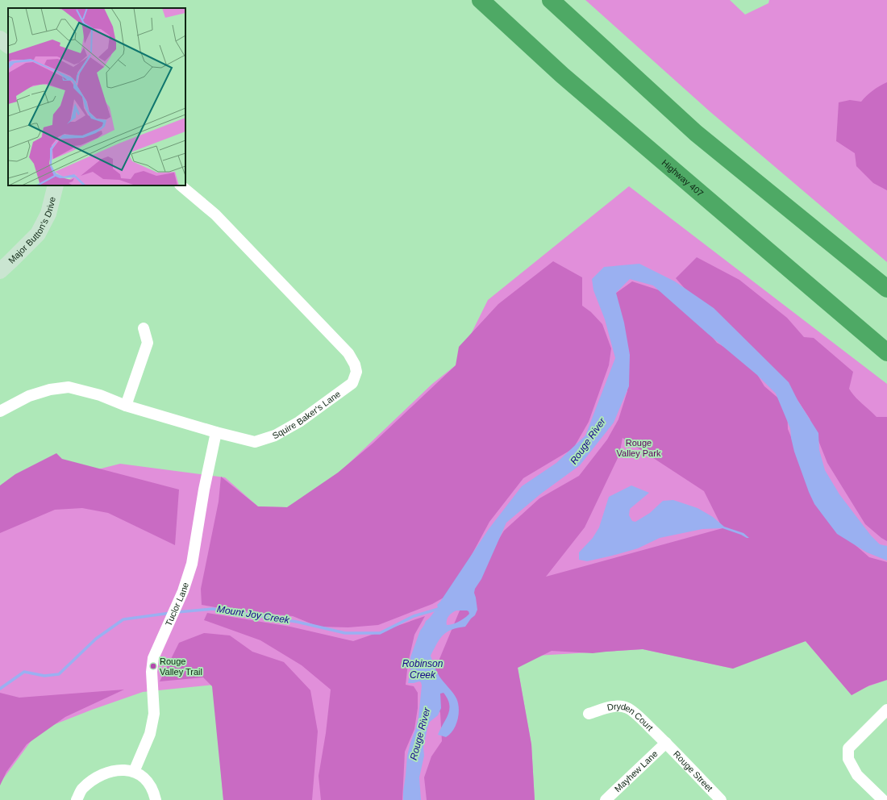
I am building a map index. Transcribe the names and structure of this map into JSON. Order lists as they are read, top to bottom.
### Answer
{
  "streets": {
    "highway": ["Highway 407"],
    "street": [
      "Major Button's Drive",
      "Squire Baker's Lane",
      "Tuclor Lane",
      "Dryden Court",
      "Mayhew Lane",
      "Rouge Street"
    ]
  },
  "crossings": [
    ["Squire Baker's Lane", "Tuclor Lane"],
    ["Dryden Court", "Mayhew Lane"],
    ["Dryden Court", "Rouge Street"],
    ["Mayhew Lane", "Rouge Street"]
  ],
  "water": ["Rouge River", "Mount Joy Creek", "Robinson Creek"],
  "parks": ["Rouge Valley Park"],
  "places": ["Rouge Valley Trail"]
}
